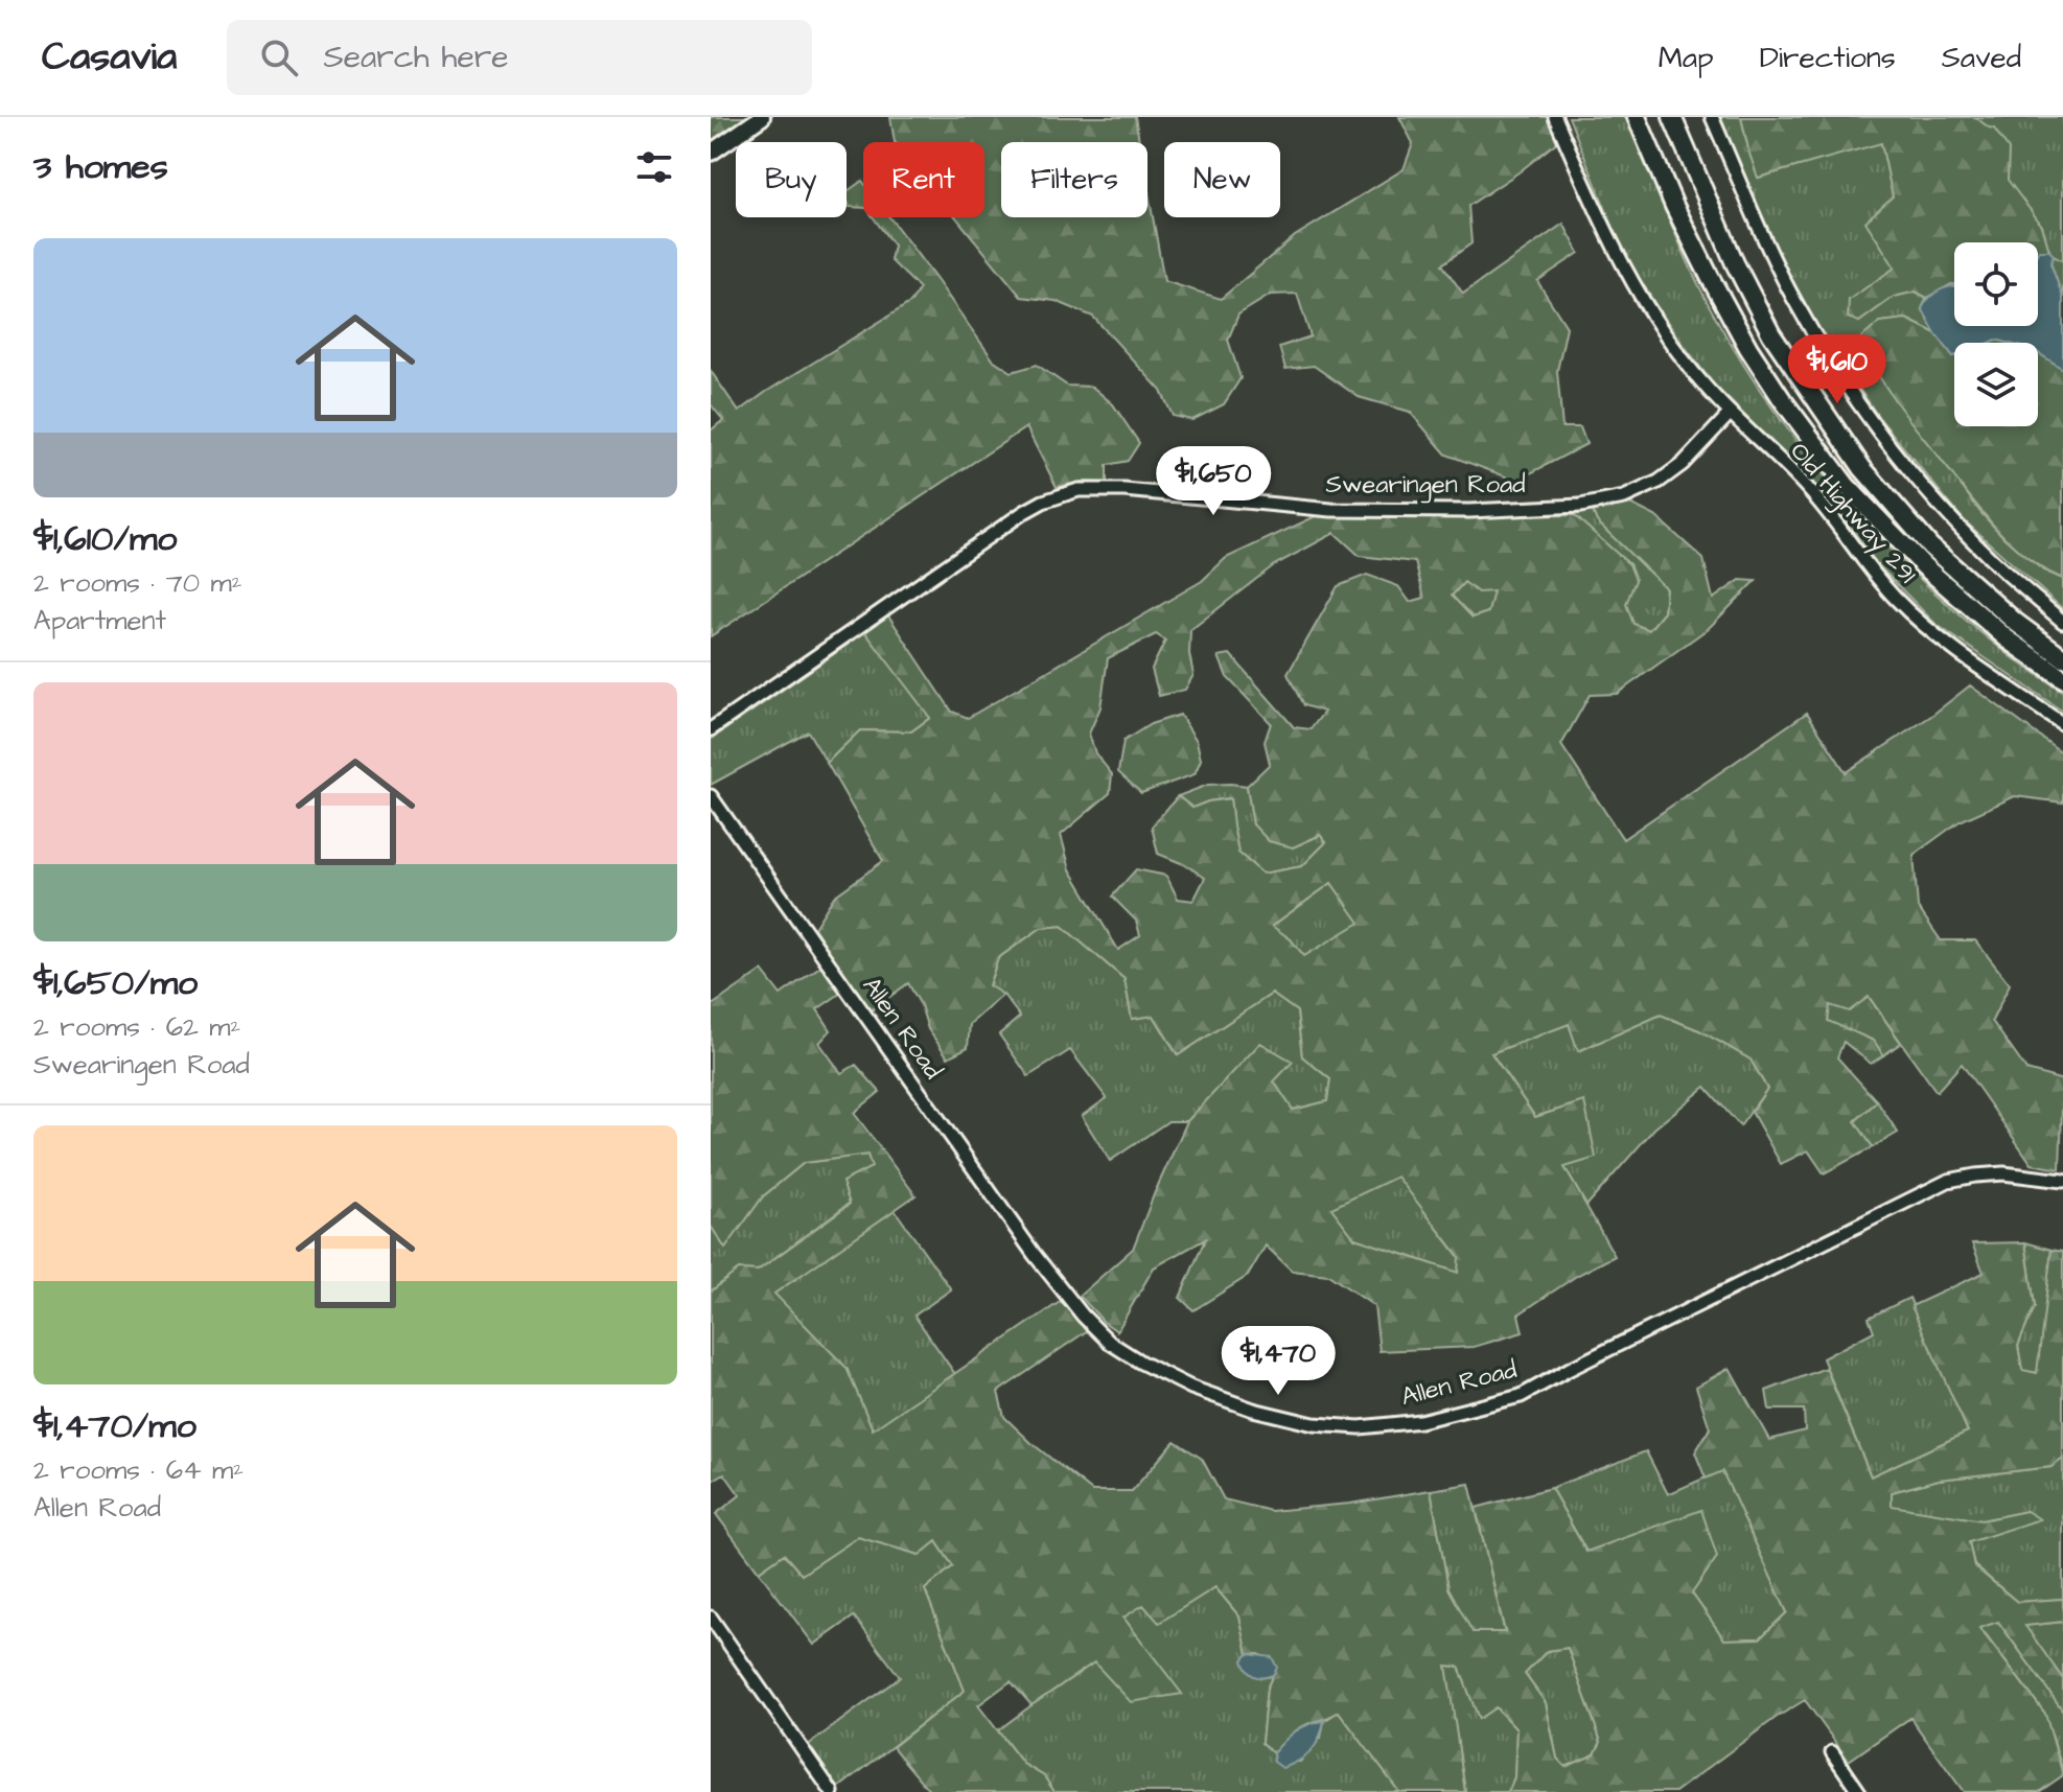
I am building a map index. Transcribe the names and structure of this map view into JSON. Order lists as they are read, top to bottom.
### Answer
{
  "streets": {
    "street": ["Swearingen Road", "Old Highway 291", "Allen Road"]
  },
  "crossings": [
    ["Swearingen Road", "Old Highway 291"]
  ],
  "page": {
    "header": "Casavia",
    "search": "Search here",
    "nav": ["Map", "Directions", "Saved"],
    "heading": "3 homes",
    "chip": [
      "Buy",
      "Rent",
      "Filters",
      "New"
    ],
    "list": [
      {
        "name": "$1,610/mo",
        "note": "2 rooms · 70 m² · Apartment"
      },
      {
        "name": "$1,650/mo",
        "note": "2 rooms · 62 m² · Swearingen Road"
      },
      {
        "name": "$1,470/mo",
        "note": "2 rooms · 64 m² · Allen Road"
      }
    ],
    "price": ["$1,610", "$1,650", "$1,470"]
  }
}
